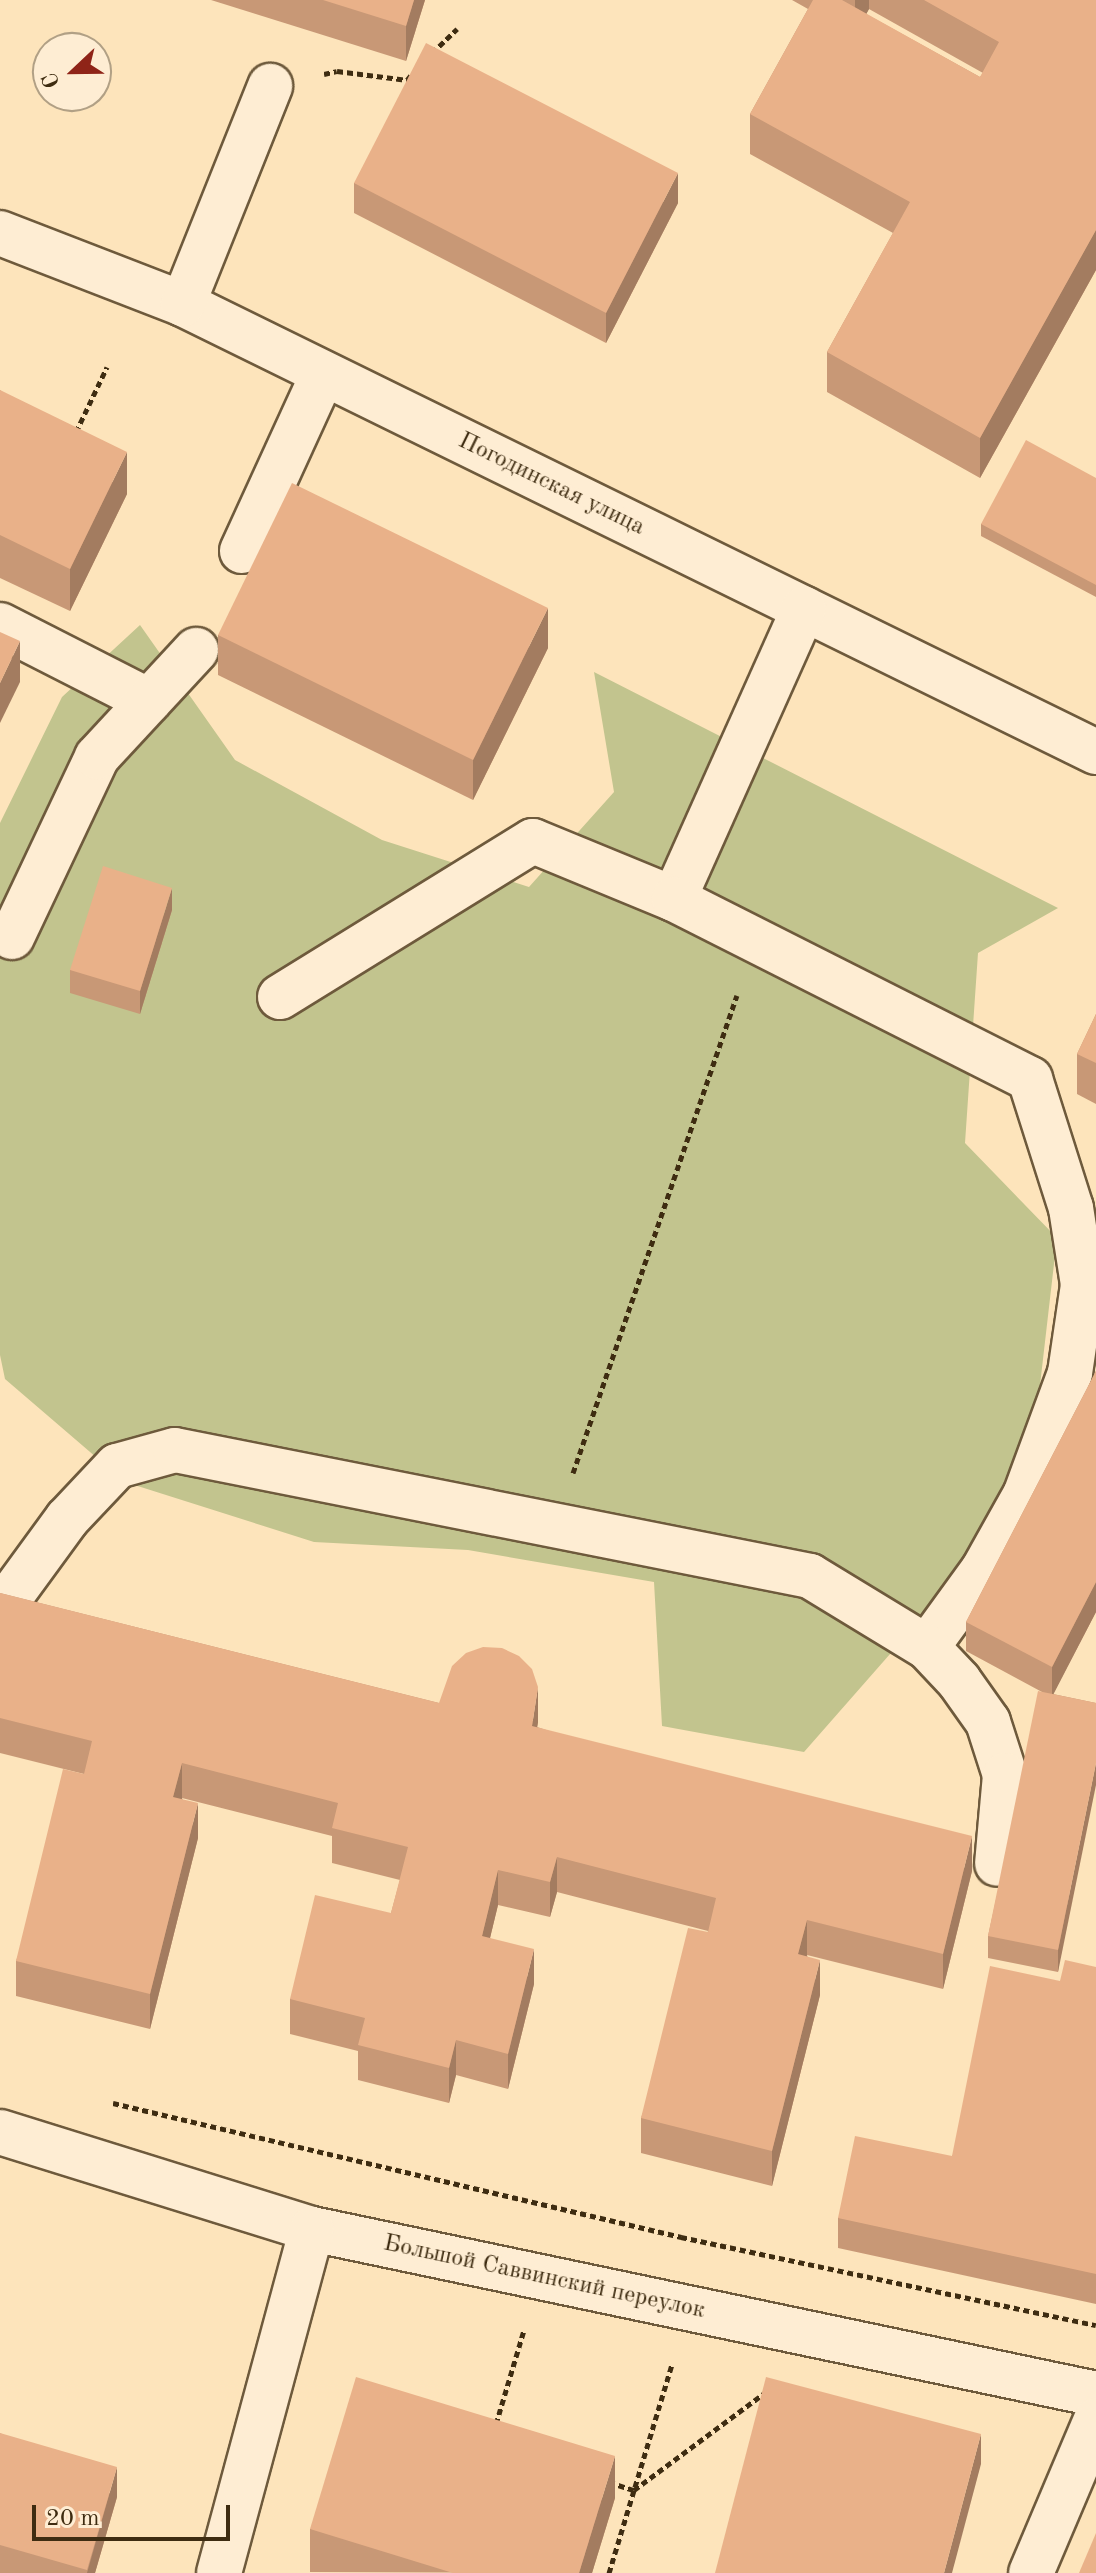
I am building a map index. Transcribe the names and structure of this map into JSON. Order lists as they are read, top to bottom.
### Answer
{
  "streets": {
    "street": ["Погодинская улица", "Большой Саввинский переулок"]
  },
  "scale_bar": "20 m",
  "north": "left"
}
